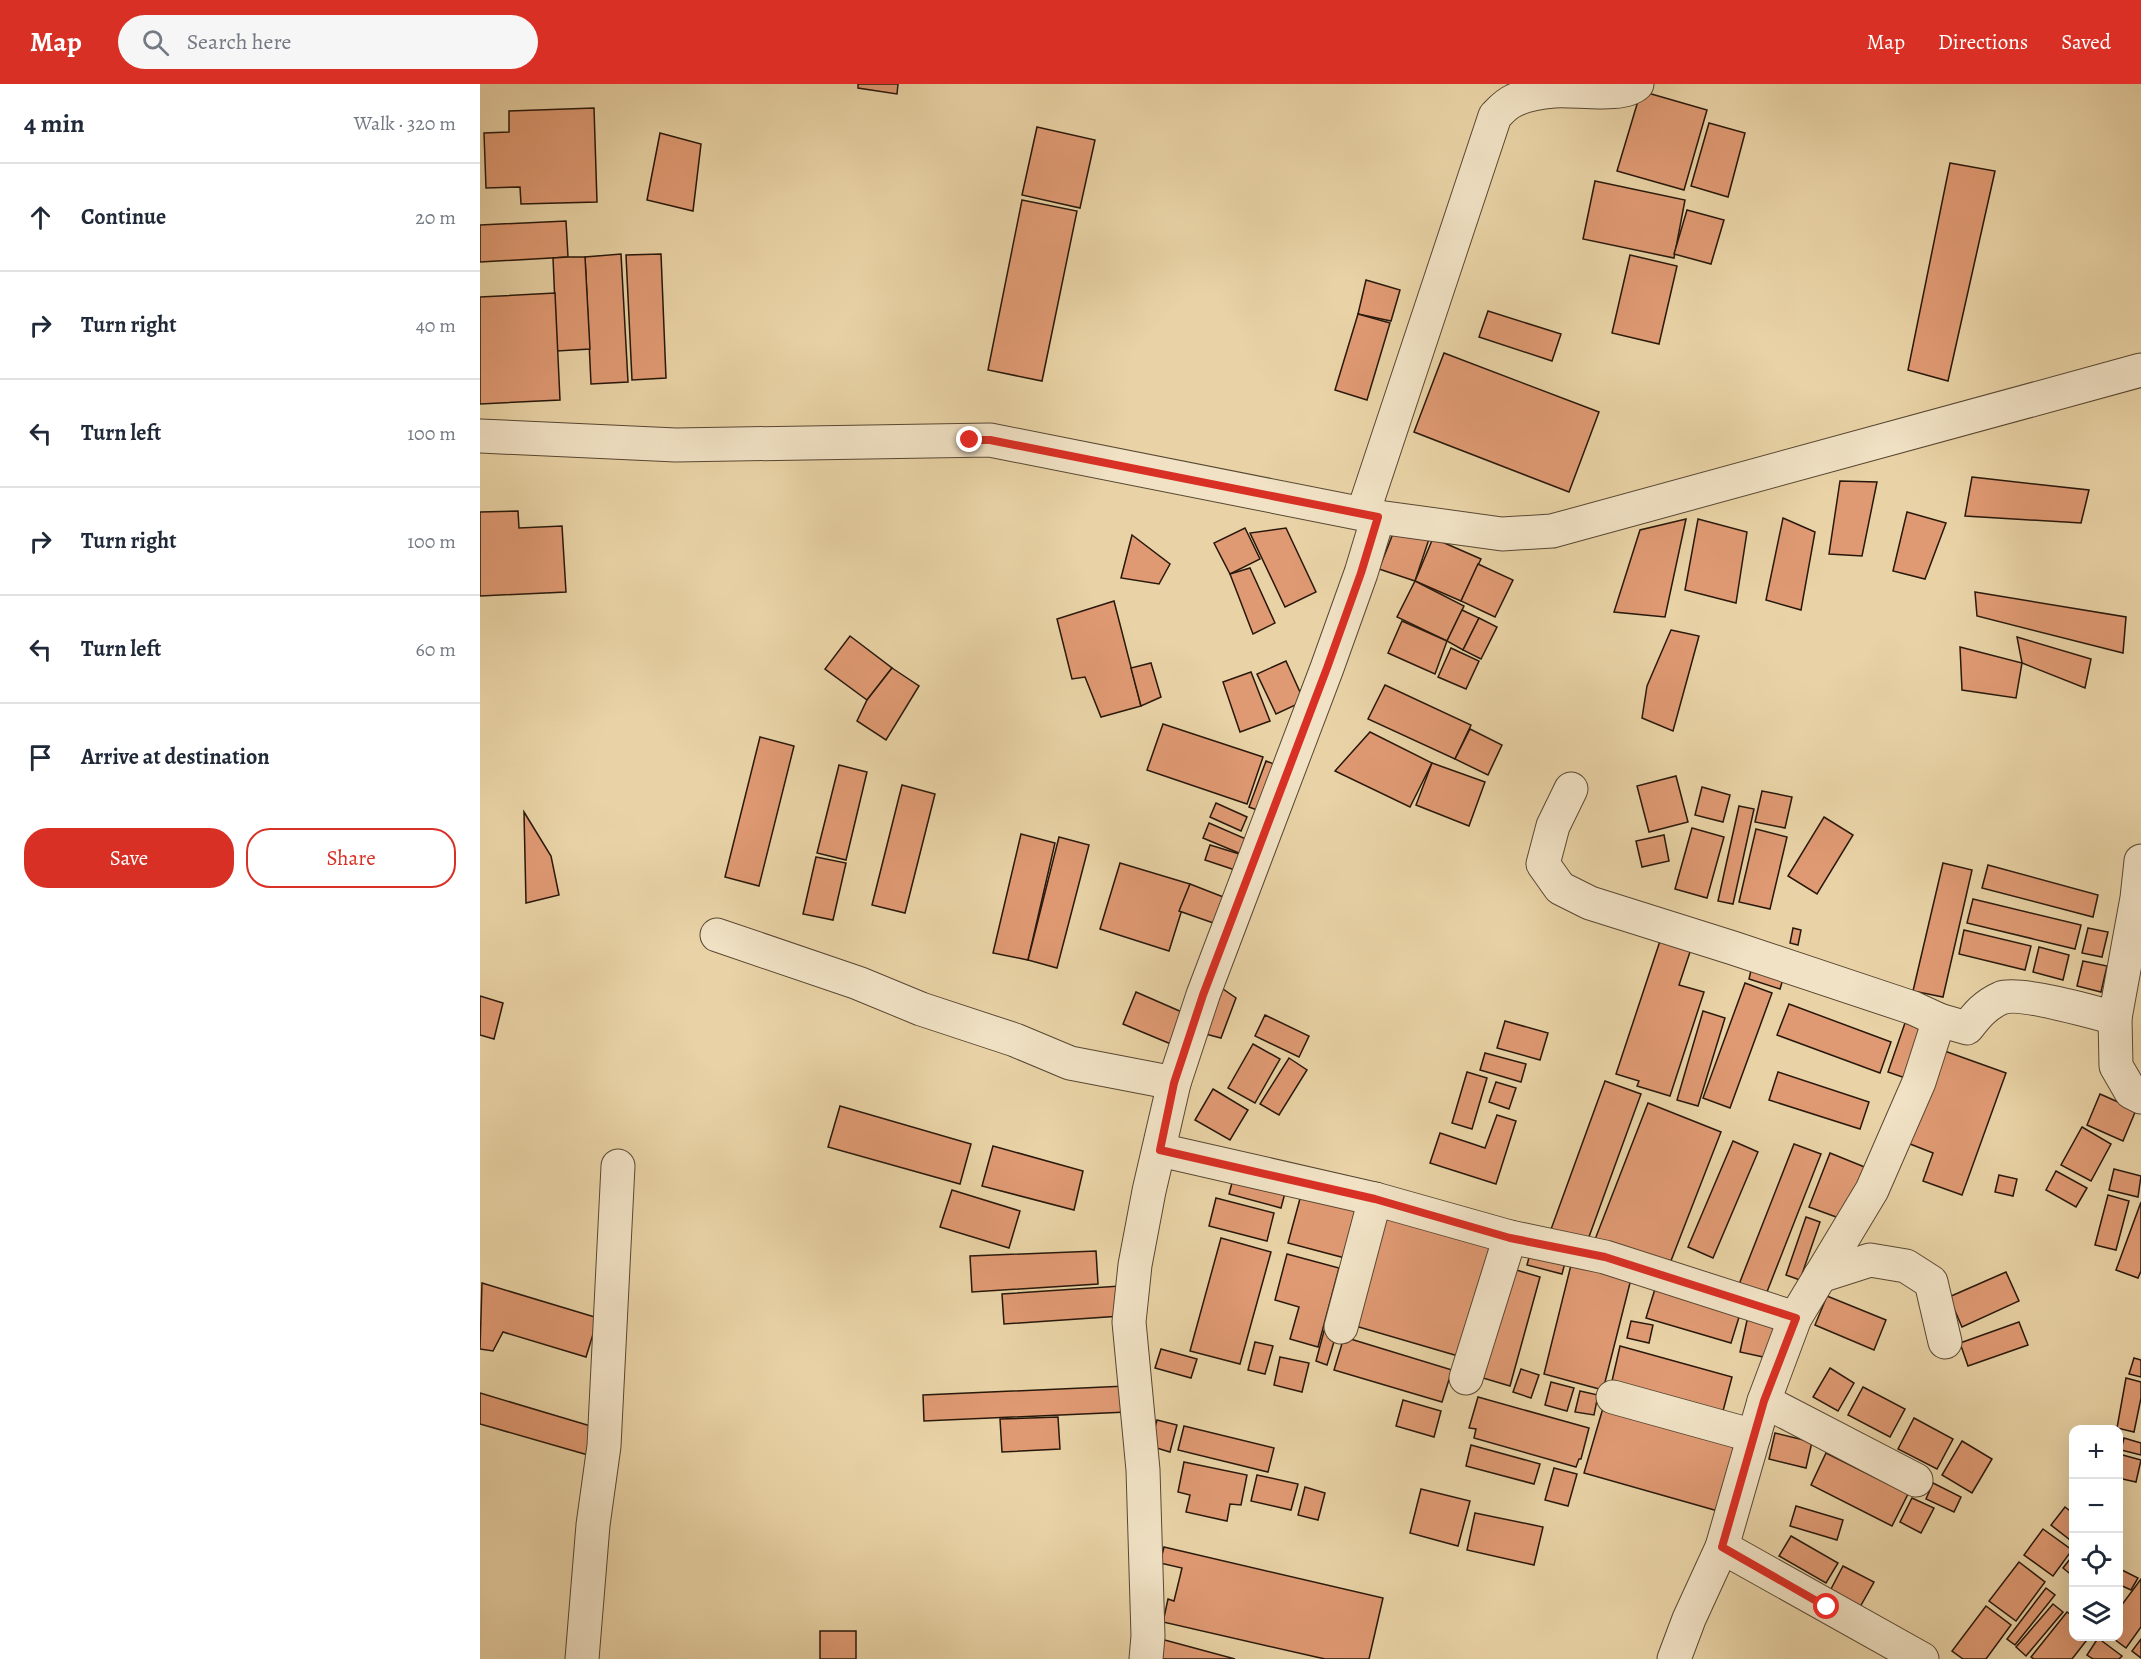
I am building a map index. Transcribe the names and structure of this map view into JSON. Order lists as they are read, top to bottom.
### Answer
{
  "page": {
    "header": "Map",
    "search": "Search here",
    "nav": ["Map", "Directions", "Saved"],
    "heading": ["4 min", "Walk · 320 m"],
    "list": [
      ["Continue", "20 m"],
      ["Turn right", "40 m"],
      ["Turn left", "100 m"],
      ["Turn right", "100 m"],
      ["Turn left", "60 m"],
      "Arrive at destination"
    ],
    "buttons": ["Save", "Share"],
    "map_buttons": ["+", "−"]
  }
}
